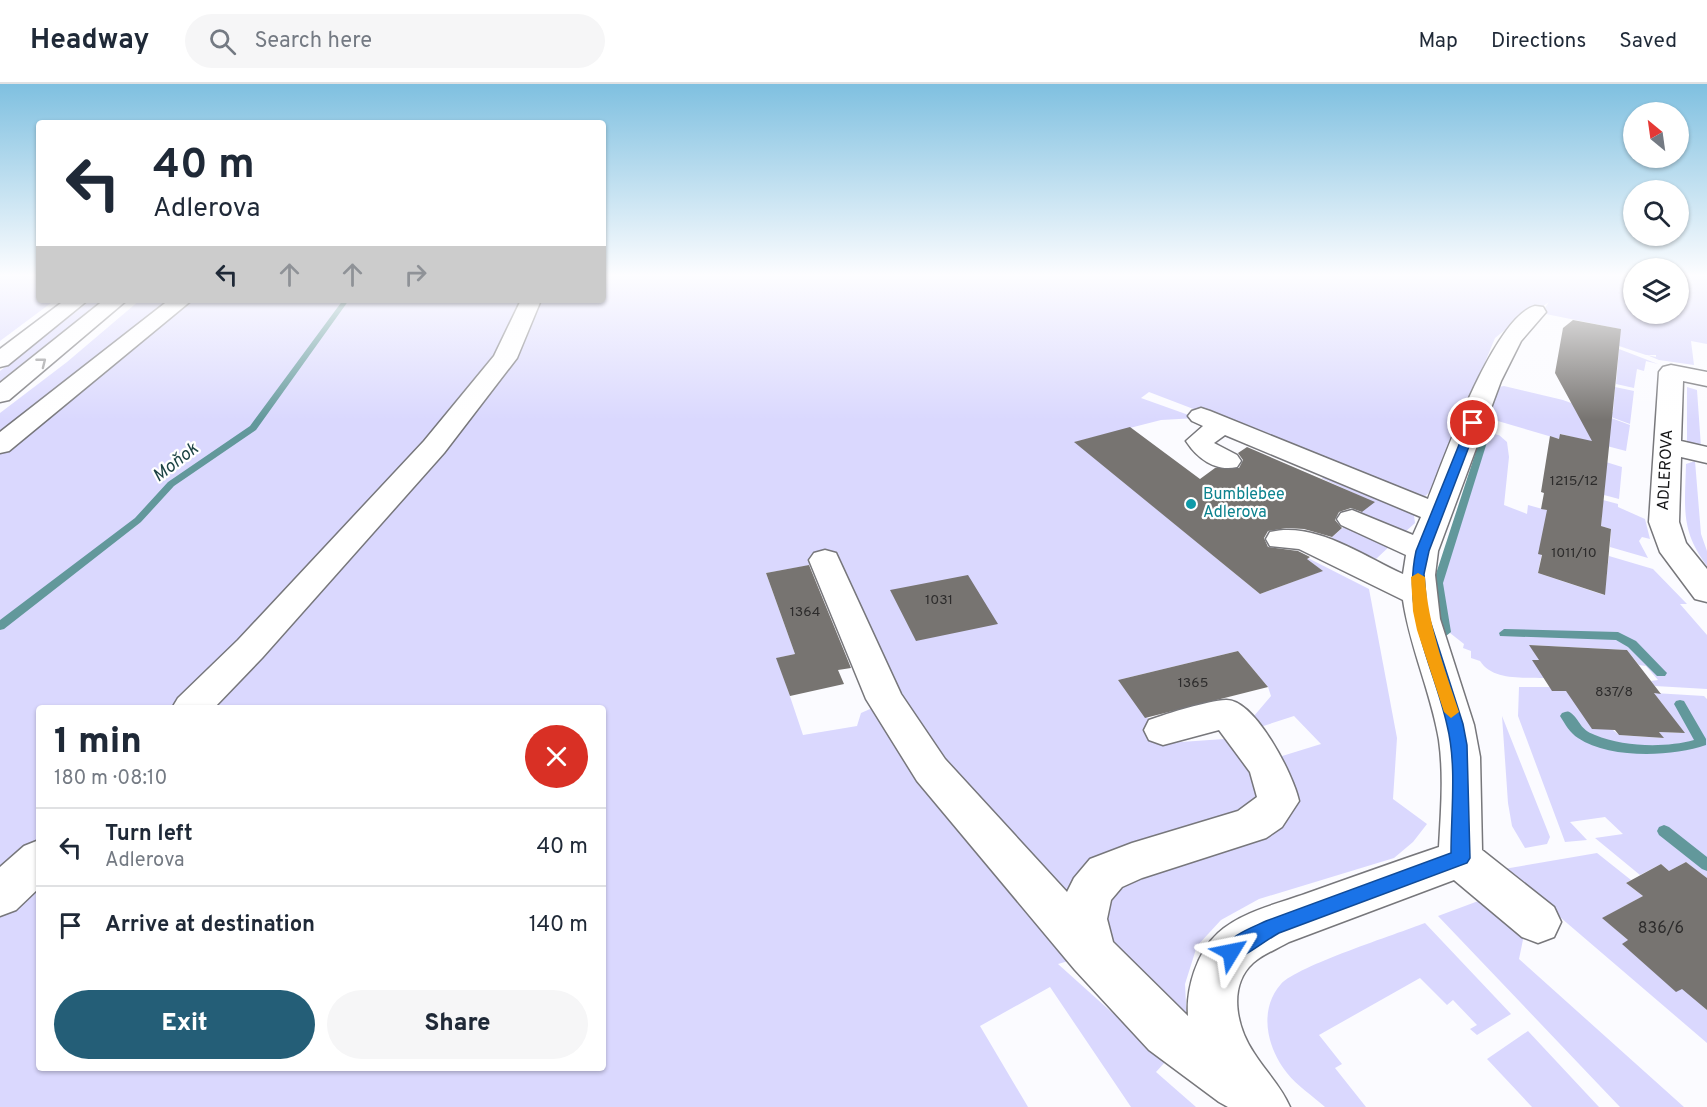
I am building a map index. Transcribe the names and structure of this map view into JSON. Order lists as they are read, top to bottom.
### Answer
{
  "streets": {
    "main road": ["ADLEROVA"]
  },
  "water": ["Moňok"],
  "places": ["Bumblebee Adlerova"],
  "house_numbers": [
    "1215/12",
    "1011/10",
    "1031",
    "1364",
    "1365",
    "837/8",
    "836/6"
  ],
  "north": "top left",
  "page": {
    "header": "Headway",
    "search": "Search here",
    "nav": ["Map", "Directions", "Saved"],
    "turn": ["40 m", "Adlerova"],
    "heading": ["1 min", "180 m · 08:10"],
    "list": [
      {
        "name": "Turn left",
        "note": "Adlerova",
        "value": "40 m"
      },
      {
        "name": "Arrive at destination",
        "value": "140 m"
      }
    ],
    "buttons": ["Exit", "Share"]
  }
}
